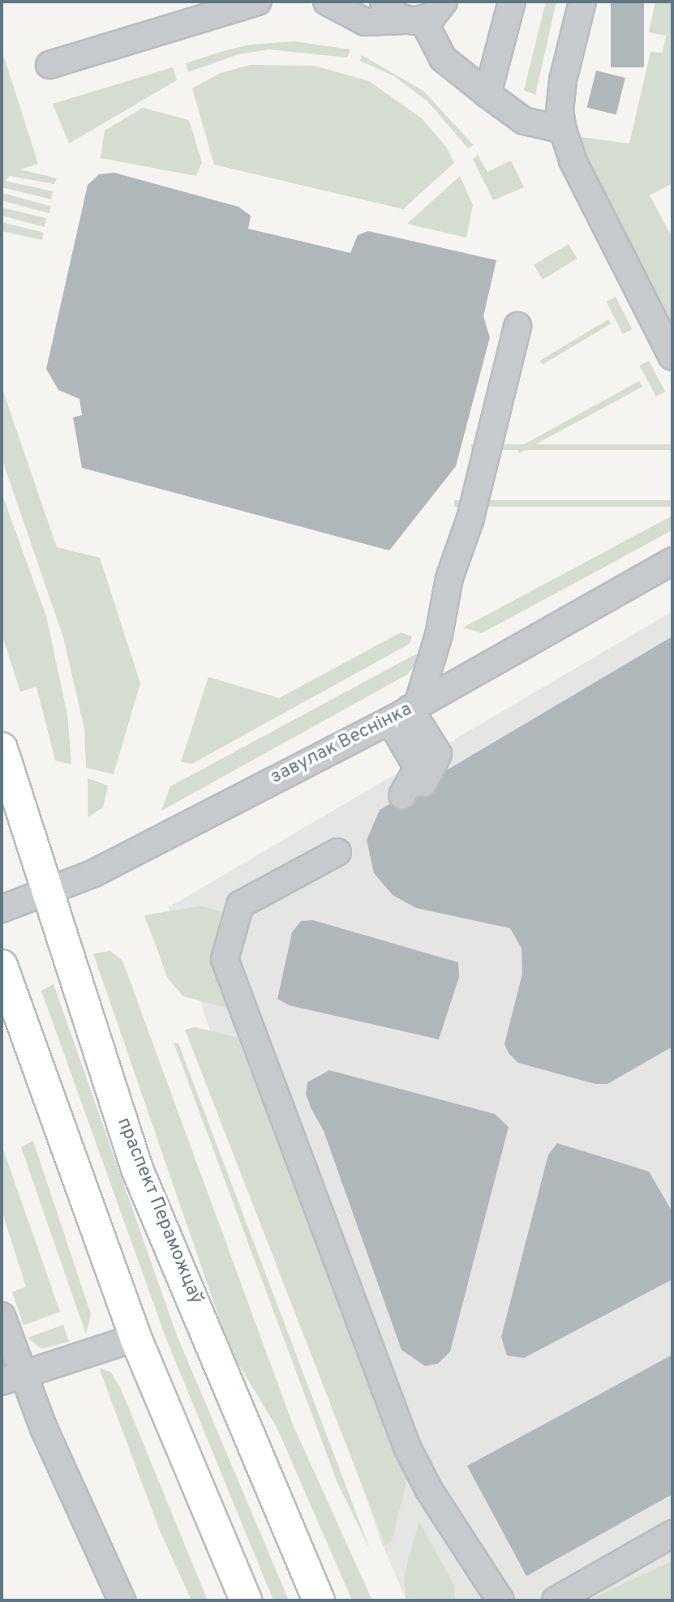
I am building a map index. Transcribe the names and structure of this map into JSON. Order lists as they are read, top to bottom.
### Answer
{
  "streets": {
    "main road": ["праспект Пераможцаў"],
    "street": ["завулак Веснінка"]
  },
  "crossings": [
    ["завулак Веснінка", "праспект Пераможцаў"]
  ]
}
